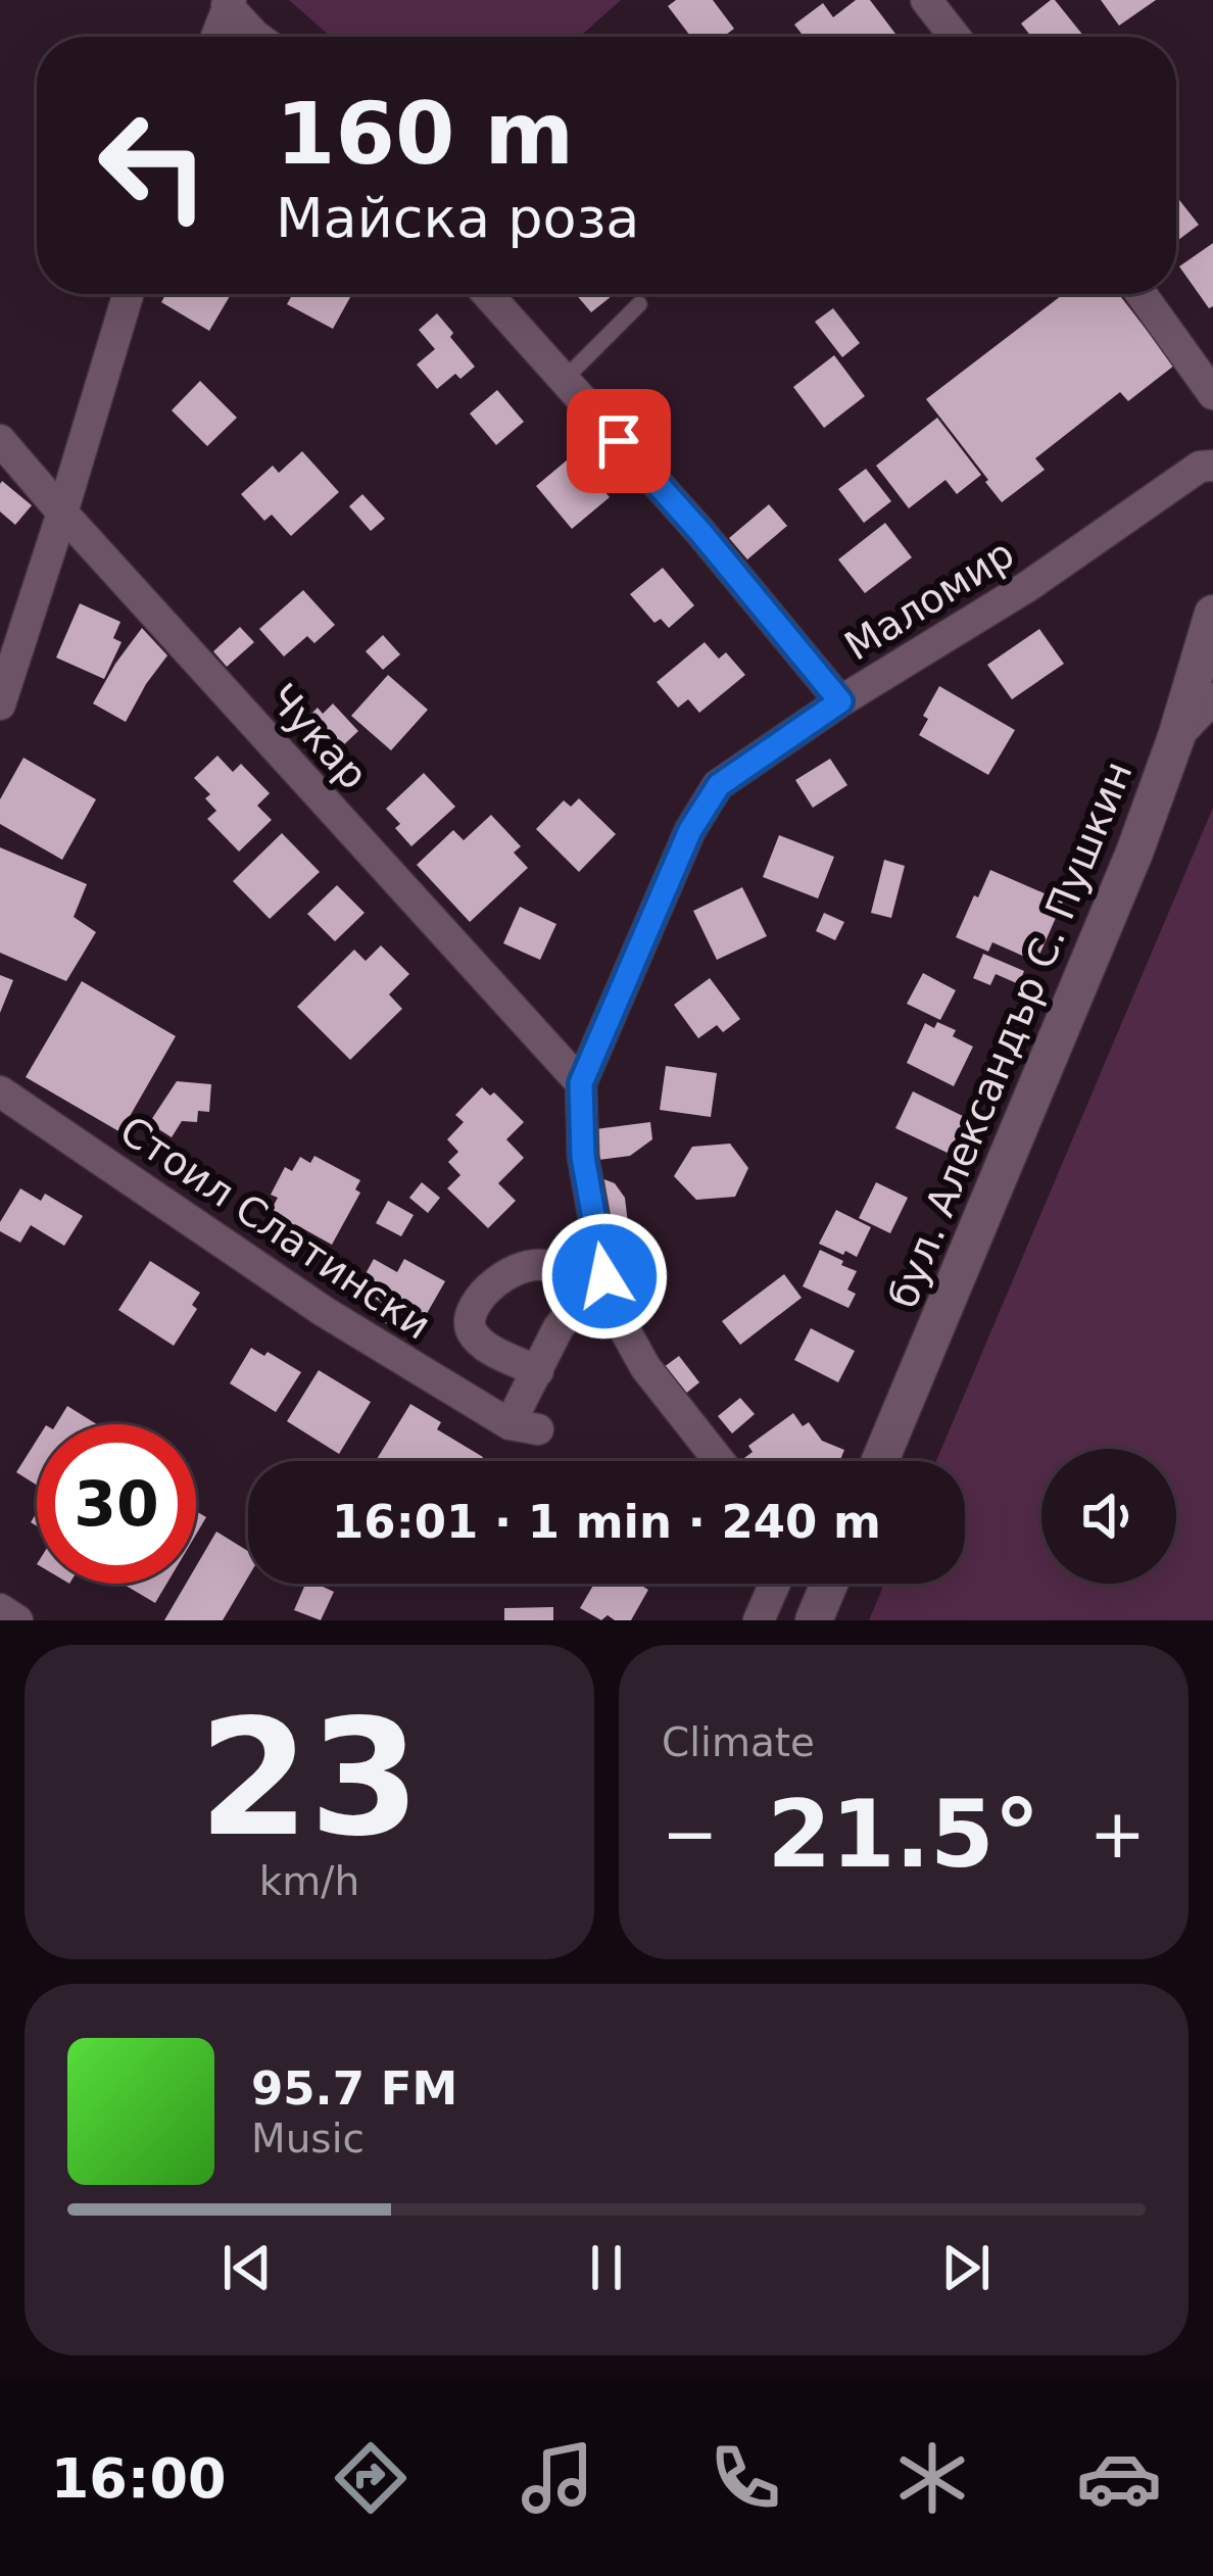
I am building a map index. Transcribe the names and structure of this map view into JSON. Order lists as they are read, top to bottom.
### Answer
{
  "streets": {
    "main road": ["бул. Александър С. Пушкин"],
    "street": ["Маломир", "Чукар", "Стоил Слатински"]
  },
  "crossings": [
    ["Маломир", "Чукар"],
    ["Маломир", "Стоил Слатински"]
  ],
  "page": {
    "turn": ["160 m", "Майска роза"],
    "limit": "30",
    "trip": "16:01 · 1 min · 240 m",
    "tile": [
      ["23", "km/h"],
      "Climate"
    ],
    "heat": ["−", "21.5°", "+"],
    "song": ["95.7 FM", "Music"],
    "tabs": "16:00"
  }
}
